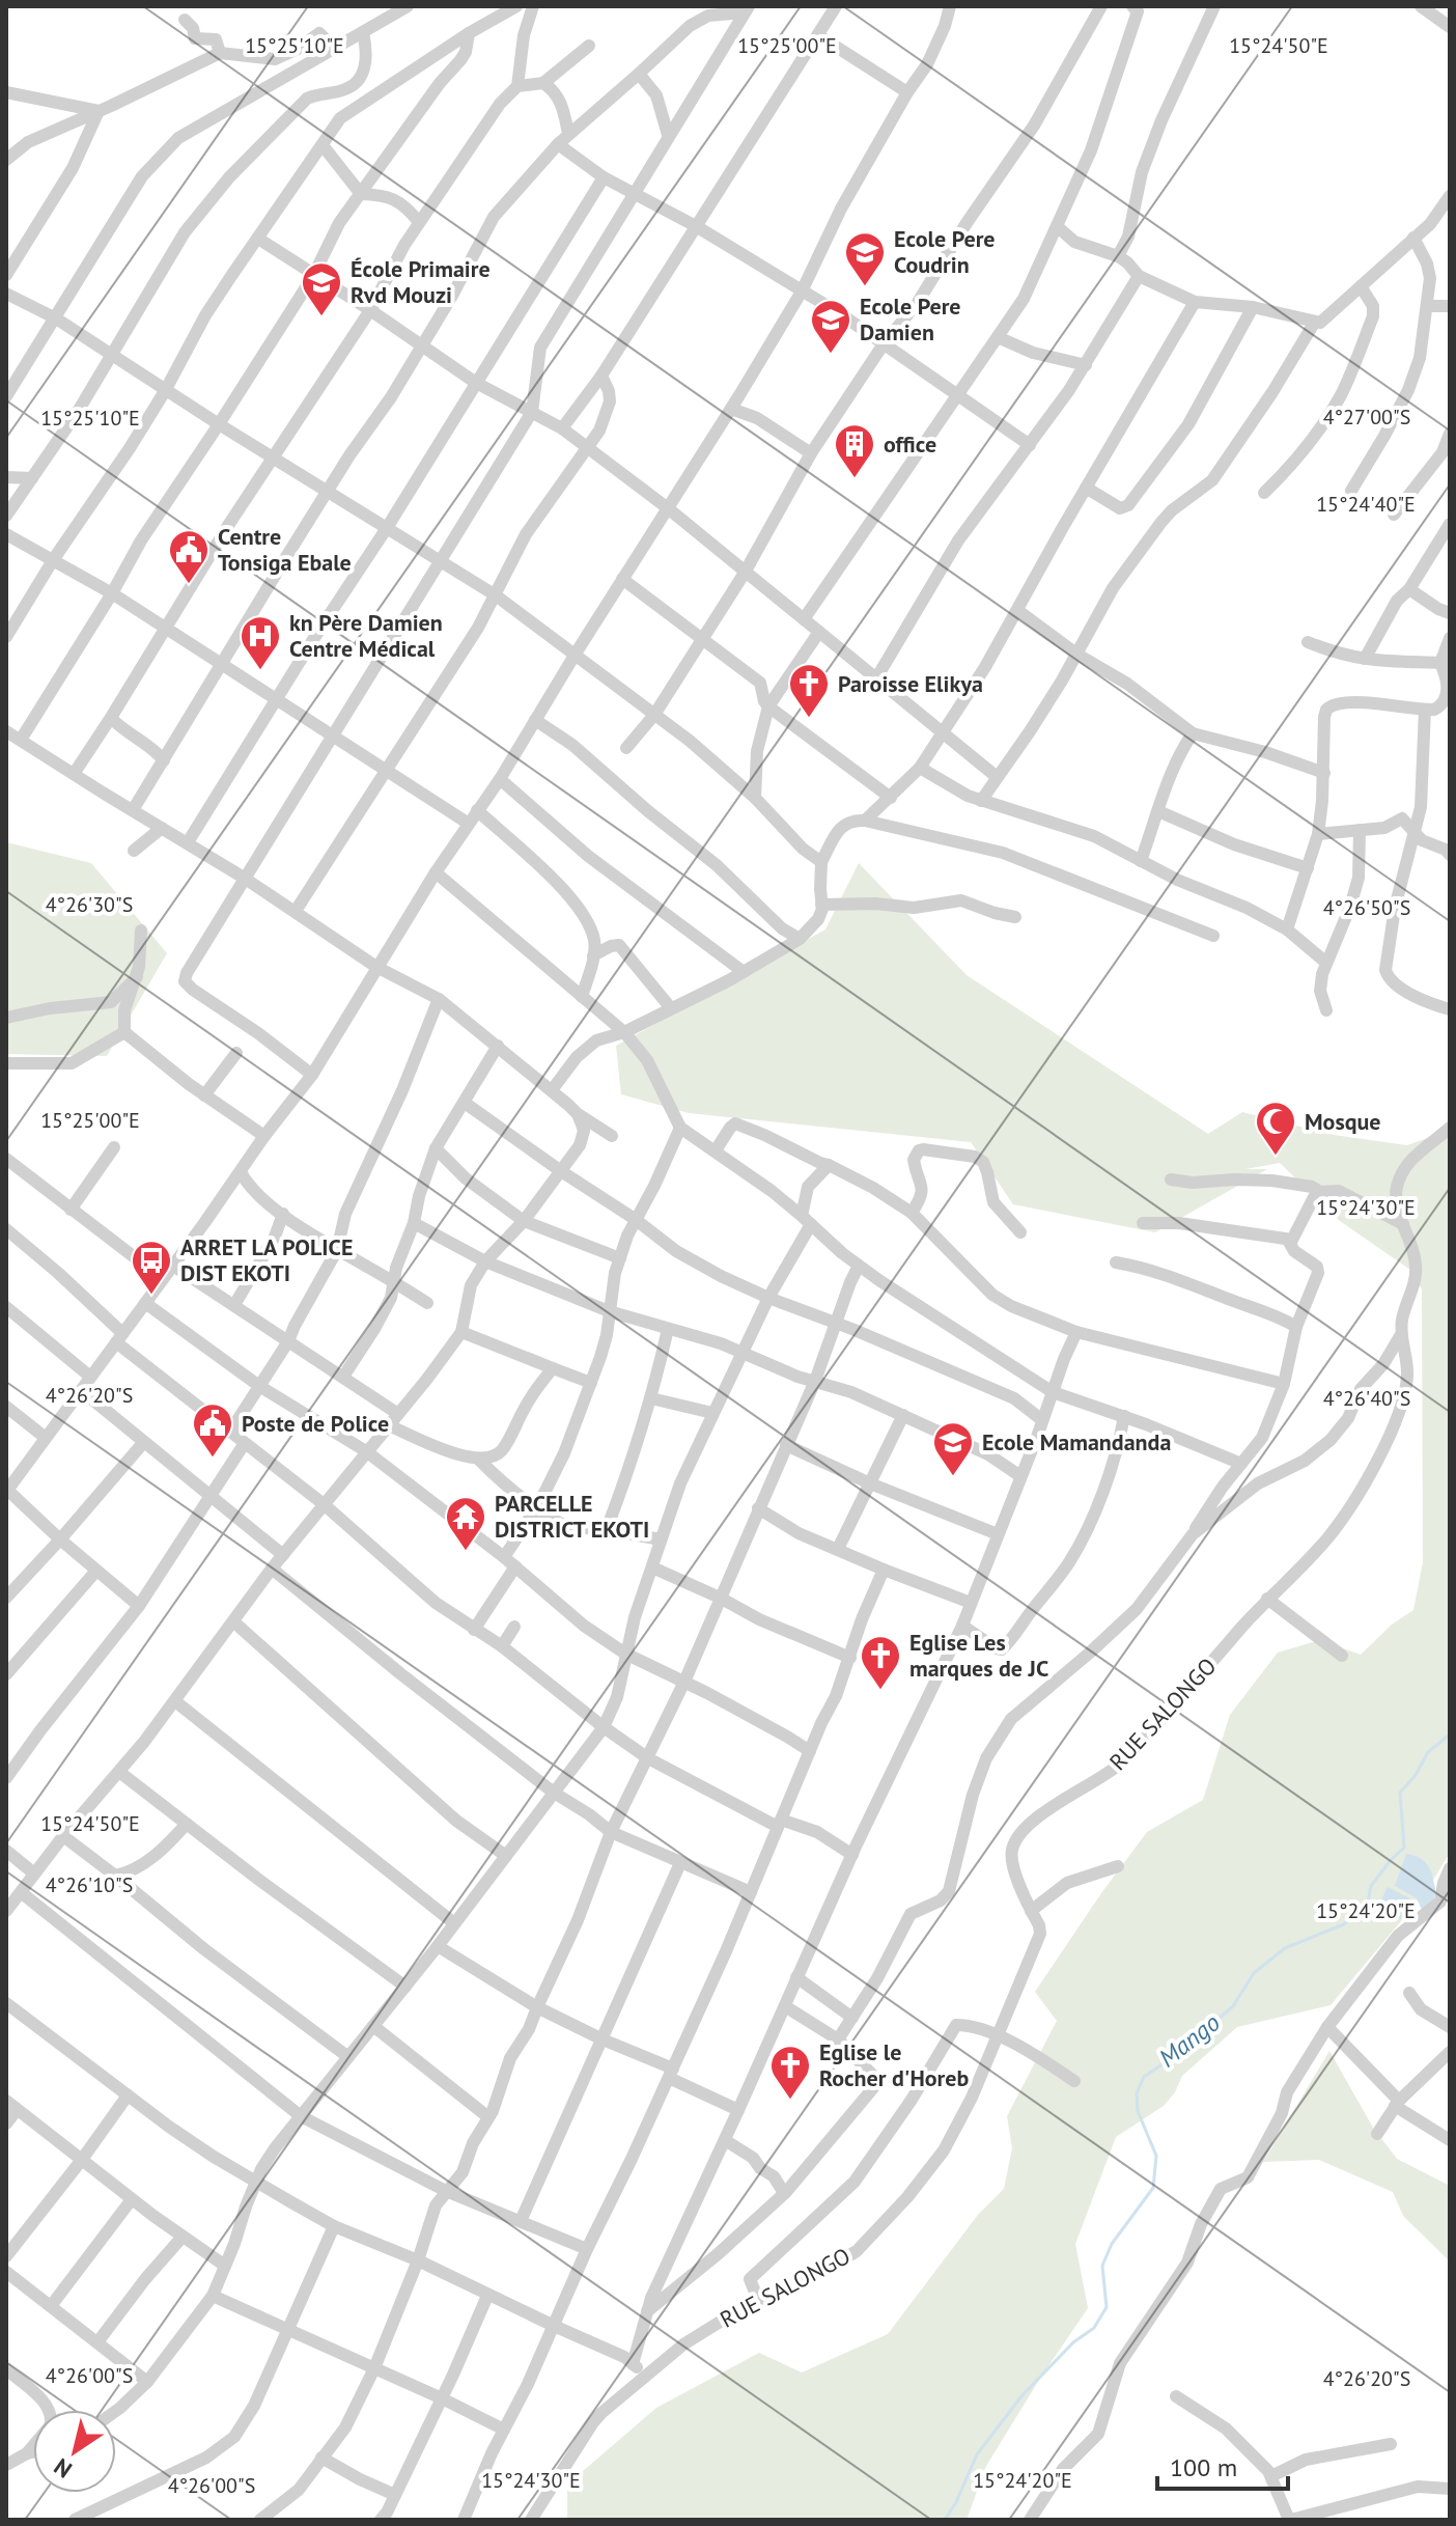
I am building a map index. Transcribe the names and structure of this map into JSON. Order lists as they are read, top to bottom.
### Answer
{
  "streets": {
    "street": ["RUE SALONGO"]
  },
  "water": ["Mango"],
  "places": {
    "school or university": [
      "Ecole Pere Coudrin",
      "École Primaire Rvd Mouzi",
      "Ecole Pere Damien",
      "Ecole Mamandanda"
    ],
    "building": ["office"],
    "public building": ["Centre Tonsiga Ebale", "Poste de Police"],
    "hospital": ["kn Père Damien Centre Médical"],
    "church": ["Paroisse Elikya", "Eglise Les marques de JC", "Eglise le Rocher d'Horeb"],
    "mosque": ["Mosque"],
    "bus stop": ["ARRET LA POLICE DIST EKOTI"],
    "temple": ["PARCELLE DISTRICT EKOTI"]
  },
  "scale_bar": "100 m",
  "north": "bottom left",
  "coordinates": [
    "15°25'10\"E",
    "15°25'00\"E",
    "15°24'50\"E",
    "4°27'00\"S",
    "15°24'40\"E",
    "4°26'30\"S",
    "4°26'50\"S",
    "15°24'30\"E",
    "4°26'20\"S",
    "4°26'40\"S",
    "4°26'10\"S",
    "15°24'20\"E",
    "4°26'00\"S"
  ]
}
